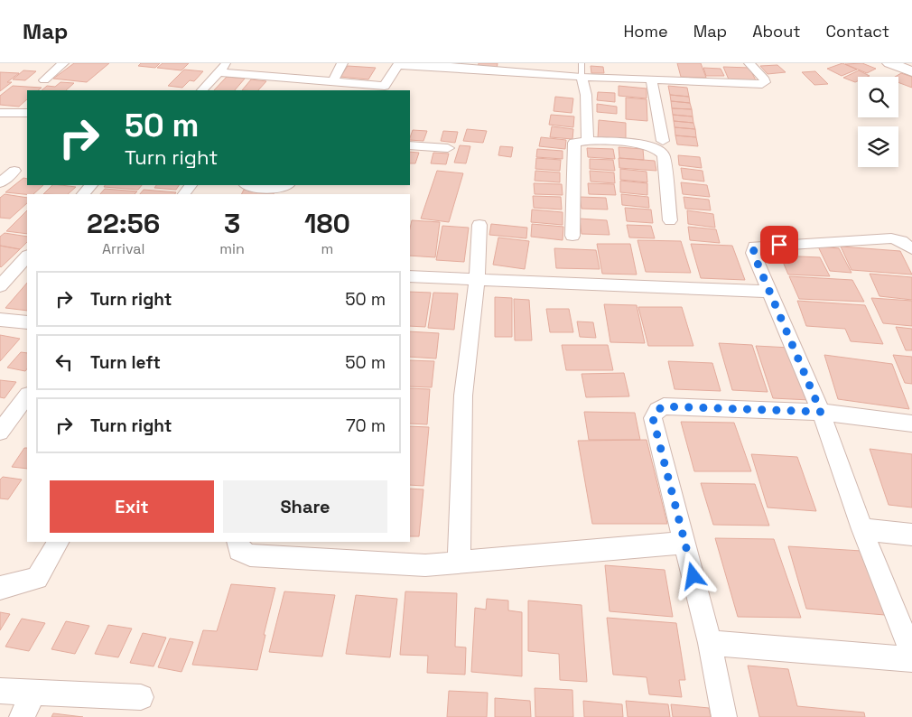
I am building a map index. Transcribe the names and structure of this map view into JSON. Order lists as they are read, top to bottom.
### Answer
{
  "page": {
    "header": "Map",
    "nav": [
      "Home",
      "Map",
      "About",
      "Contact"
    ],
    "turn": ["50 m", "Turn right"],
    "eta": [
      "22:56",
      "Arrival",
      "3",
      "min",
      "180",
      "m"
    ],
    "list": [
      {
        "name": "Turn right",
        "value": "50 m"
      },
      {
        "name": "Turn left",
        "value": "50 m"
      },
      {
        "name": "Turn right",
        "value": "70 m"
      }
    ],
    "buttons": ["Exit", "Share"]
  }
}
